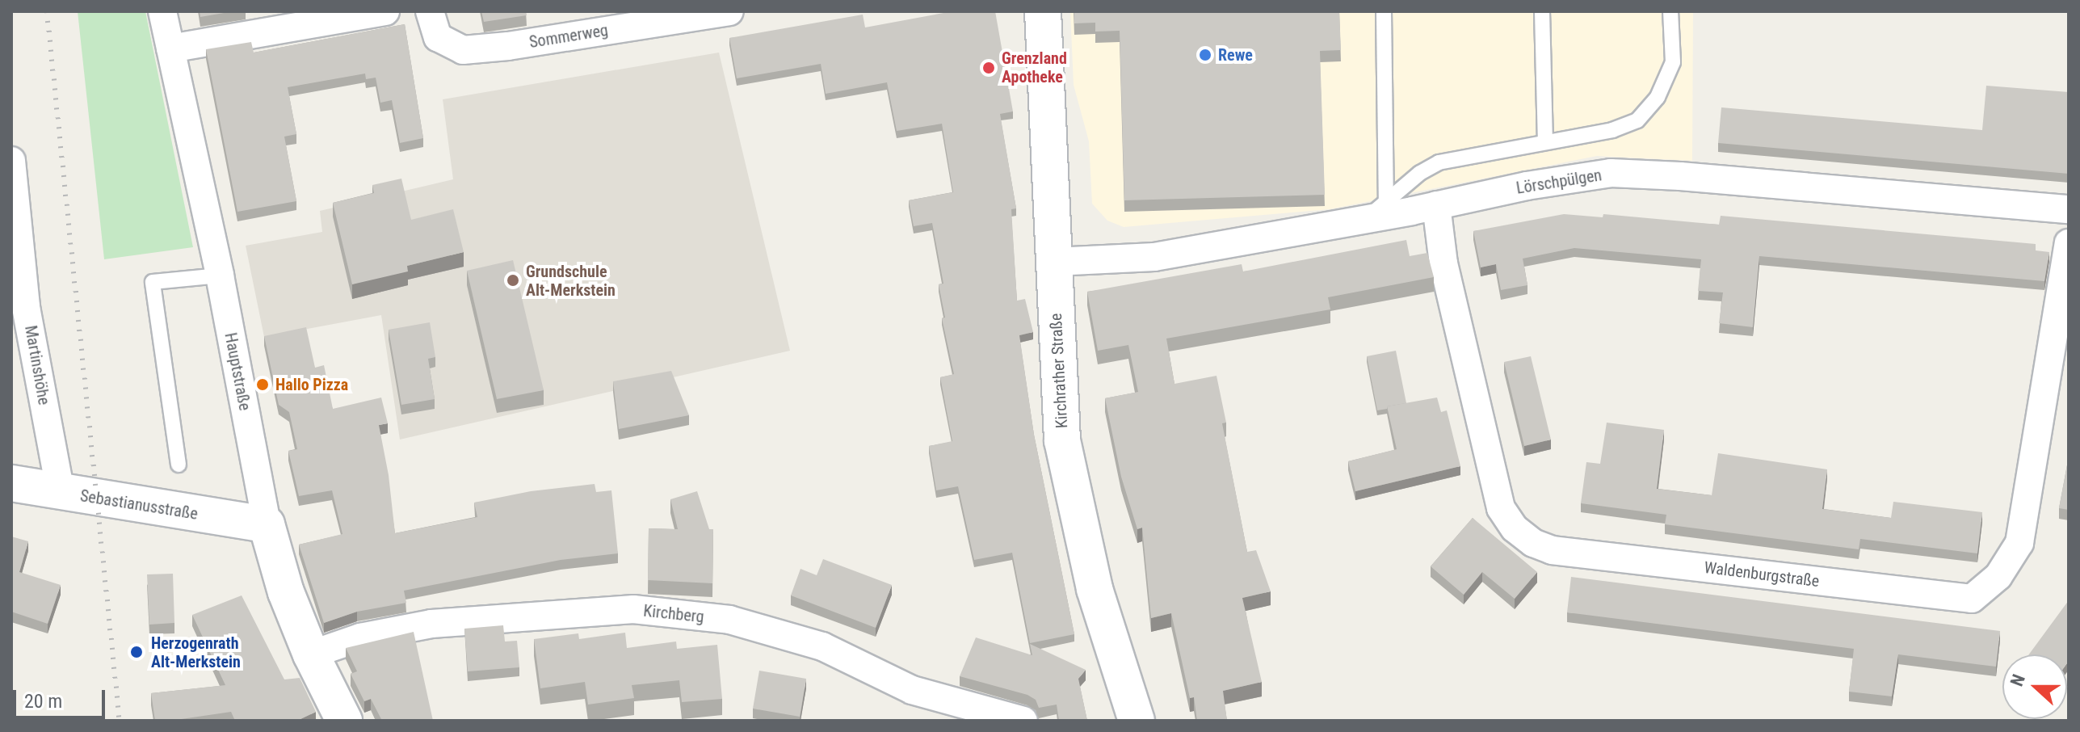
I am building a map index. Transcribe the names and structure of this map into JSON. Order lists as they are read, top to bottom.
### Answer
{
  "streets": {
    "main road": ["Kirchrather Straße", "Hauptstraße", "Sebastianusstraße"],
    "street": [
      "Sommerweg",
      "Lörschpülgen",
      "Martinshöhe",
      "Waldenburgstraße",
      "Kirchberg"
    ]
  },
  "crossings": [
    ["Lörschpülgen", "Kirchrather Straße"],
    ["Lörschpülgen", "Waldenburgstraße"],
    ["Martinshöhe", "Sebastianusstraße"],
    ["Hauptstraße", "Sebastianusstraße"],
    ["Hauptstraße", "Kirchberg"]
  ],
  "places": [
    "Rewe",
    "Grenzland Apotheke",
    "Grundschule Alt-Merkstein",
    "Hallo Pizza",
    "Herzogenrath Alt-Merkstein"
  ],
  "scale_bar": "20 m",
  "north": "left"
}
